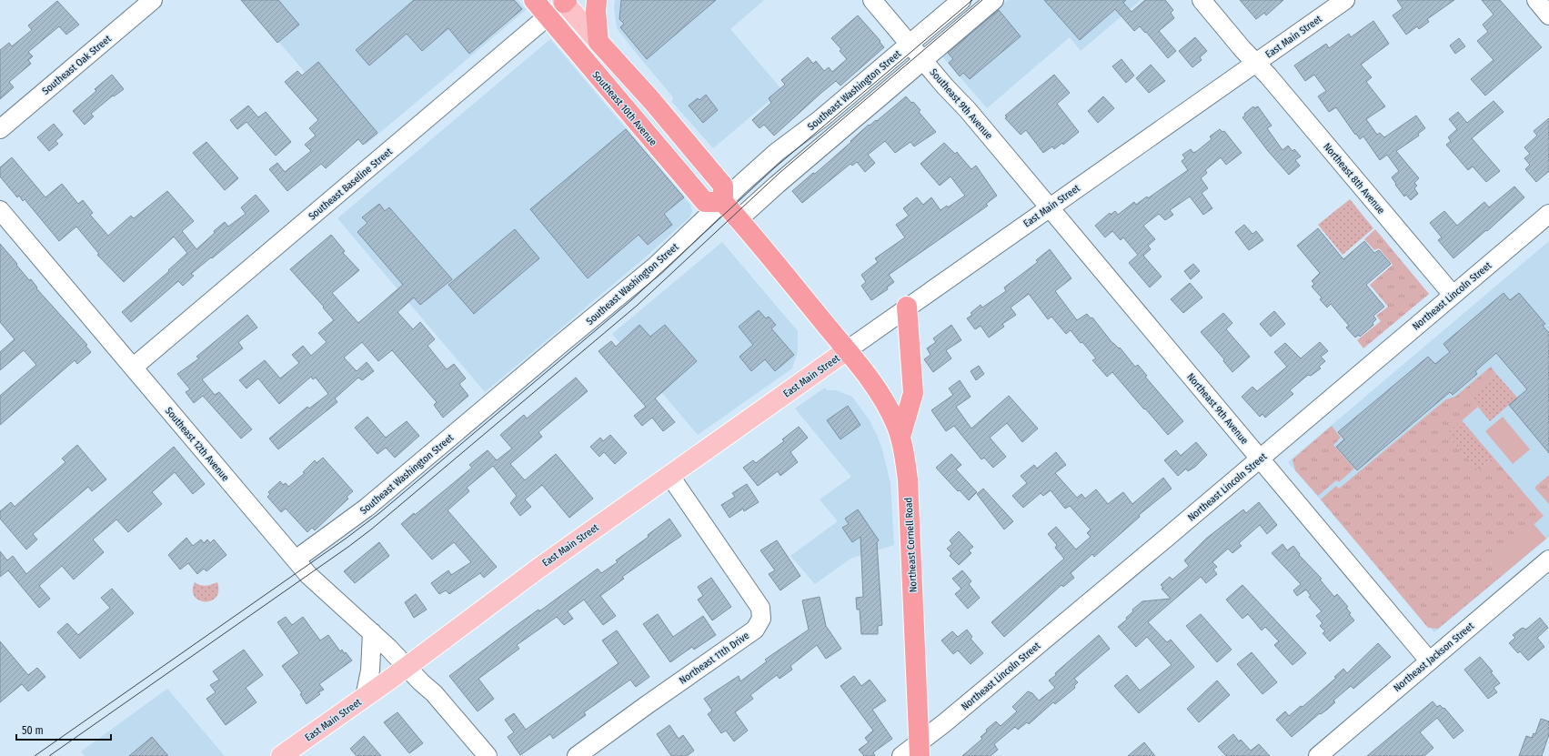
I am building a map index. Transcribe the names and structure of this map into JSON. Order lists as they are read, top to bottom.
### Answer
{
  "streets": {
    "highway": ["Southeast 10th Avenue", "Northeast Cornell Road"],
    "main road": ["East Main Street", "Southeast Baseline Street"],
    "street": [
      "Southeast Oak Street",
      "Southeast Washington Street",
      "Southeast 9th Avenue",
      "Northeast 8th Avenue",
      "Northeast Lincoln Street",
      "Northeast 9th Avenue",
      "Southeast 12th Avenue",
      "Northeast Jackson Street",
      "Northeast 11th Drive"
    ]
  },
  "crossings": [
    ["East Main Street", "Southeast 9th Avenue"],
    ["East Main Street", "Northeast 8th Avenue"],
    ["East Main Street", "Northeast 9th Avenue"],
    ["East Main Street", "Southeast 12th Avenue"],
    ["East Main Street", "Northeast Cornell Road"],
    ["East Main Street", "Northeast 11th Drive"],
    ["Southeast Washington Street", "Southeast 9th Avenue"],
    ["Southeast Washington Street", "Southeast 10th Avenue"],
    ["Southeast Washington Street", "Southeast 12th Avenue"],
    ["Southeast 9th Avenue", "Northeast 9th Avenue"],
    ["Southeast 10th Avenue", "Southeast Baseline Street"],
    ["Northeast 8th Avenue", "Northeast Lincoln Street"],
    ["Southeast Baseline Street", "Southeast 12th Avenue"],
    ["Northeast Lincoln Street", "Northeast 9th Avenue"],
    ["Northeast Lincoln Street", "Northeast Cornell Road"],
    ["Northeast 9th Avenue", "Northeast Jackson Street"]
  ],
  "scale_bar": "50 m"
}
